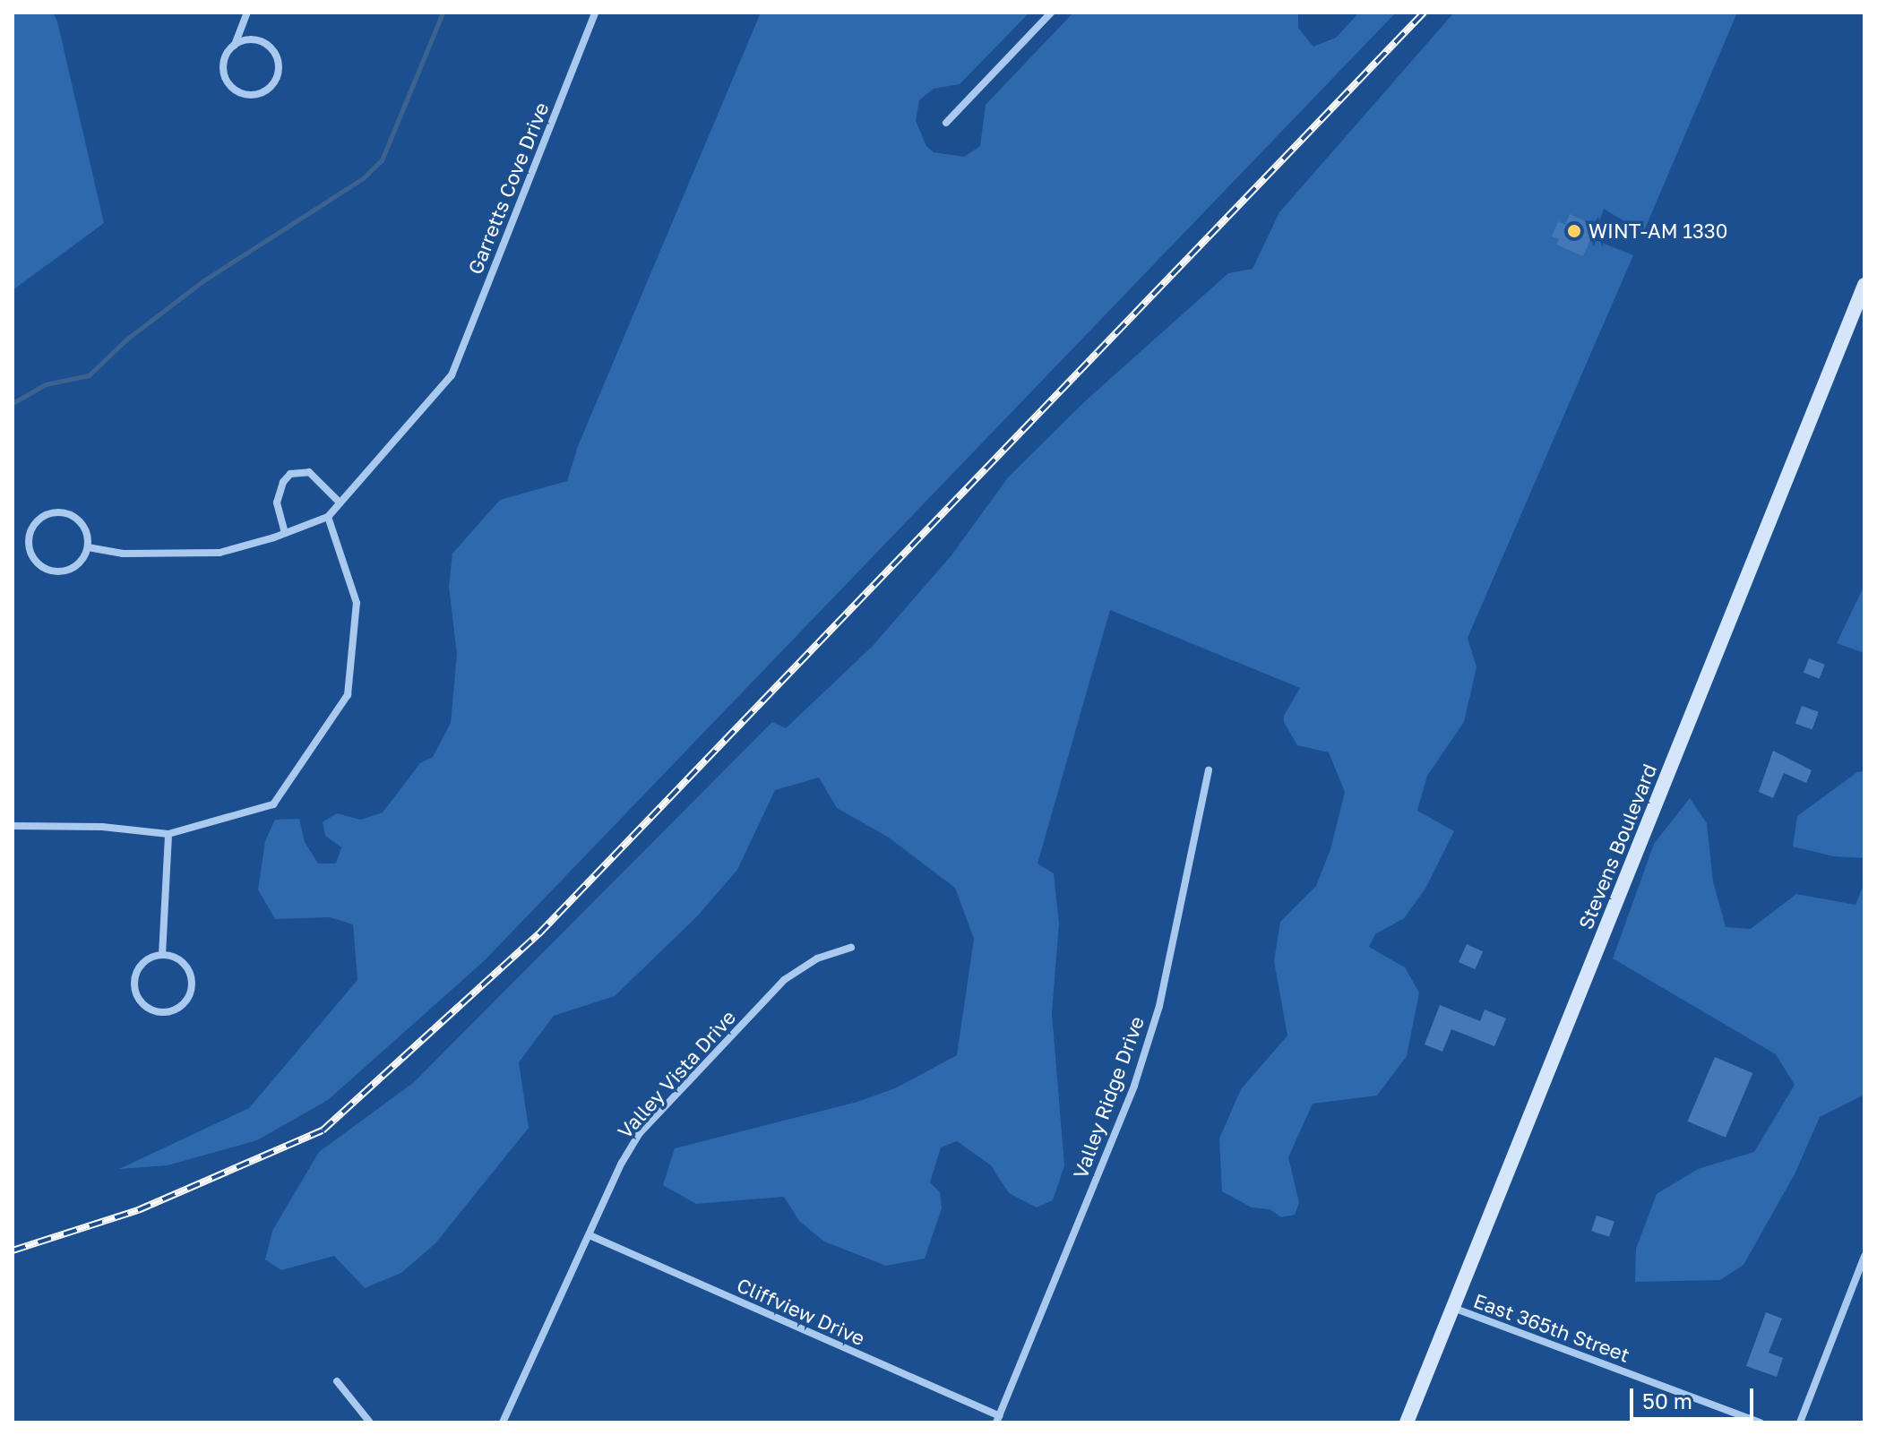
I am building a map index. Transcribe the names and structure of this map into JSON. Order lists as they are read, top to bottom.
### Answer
{
  "streets": {
    "street": [
      "Garretts Cove Drive",
      "Stevens Boulevard",
      "Valley Vista Drive",
      "Valley Ridge Drive",
      "Cliffview Drive",
      "East 365th Street"
    ]
  },
  "crossings": [
    ["Stevens Boulevard", "East 365th Street"],
    ["Valley Vista Drive", "Cliffview Drive"],
    ["Valley Ridge Drive", "Cliffview Drive"]
  ],
  "places": ["WINT-AM 1330"],
  "scale_bar": "50 m"
}
